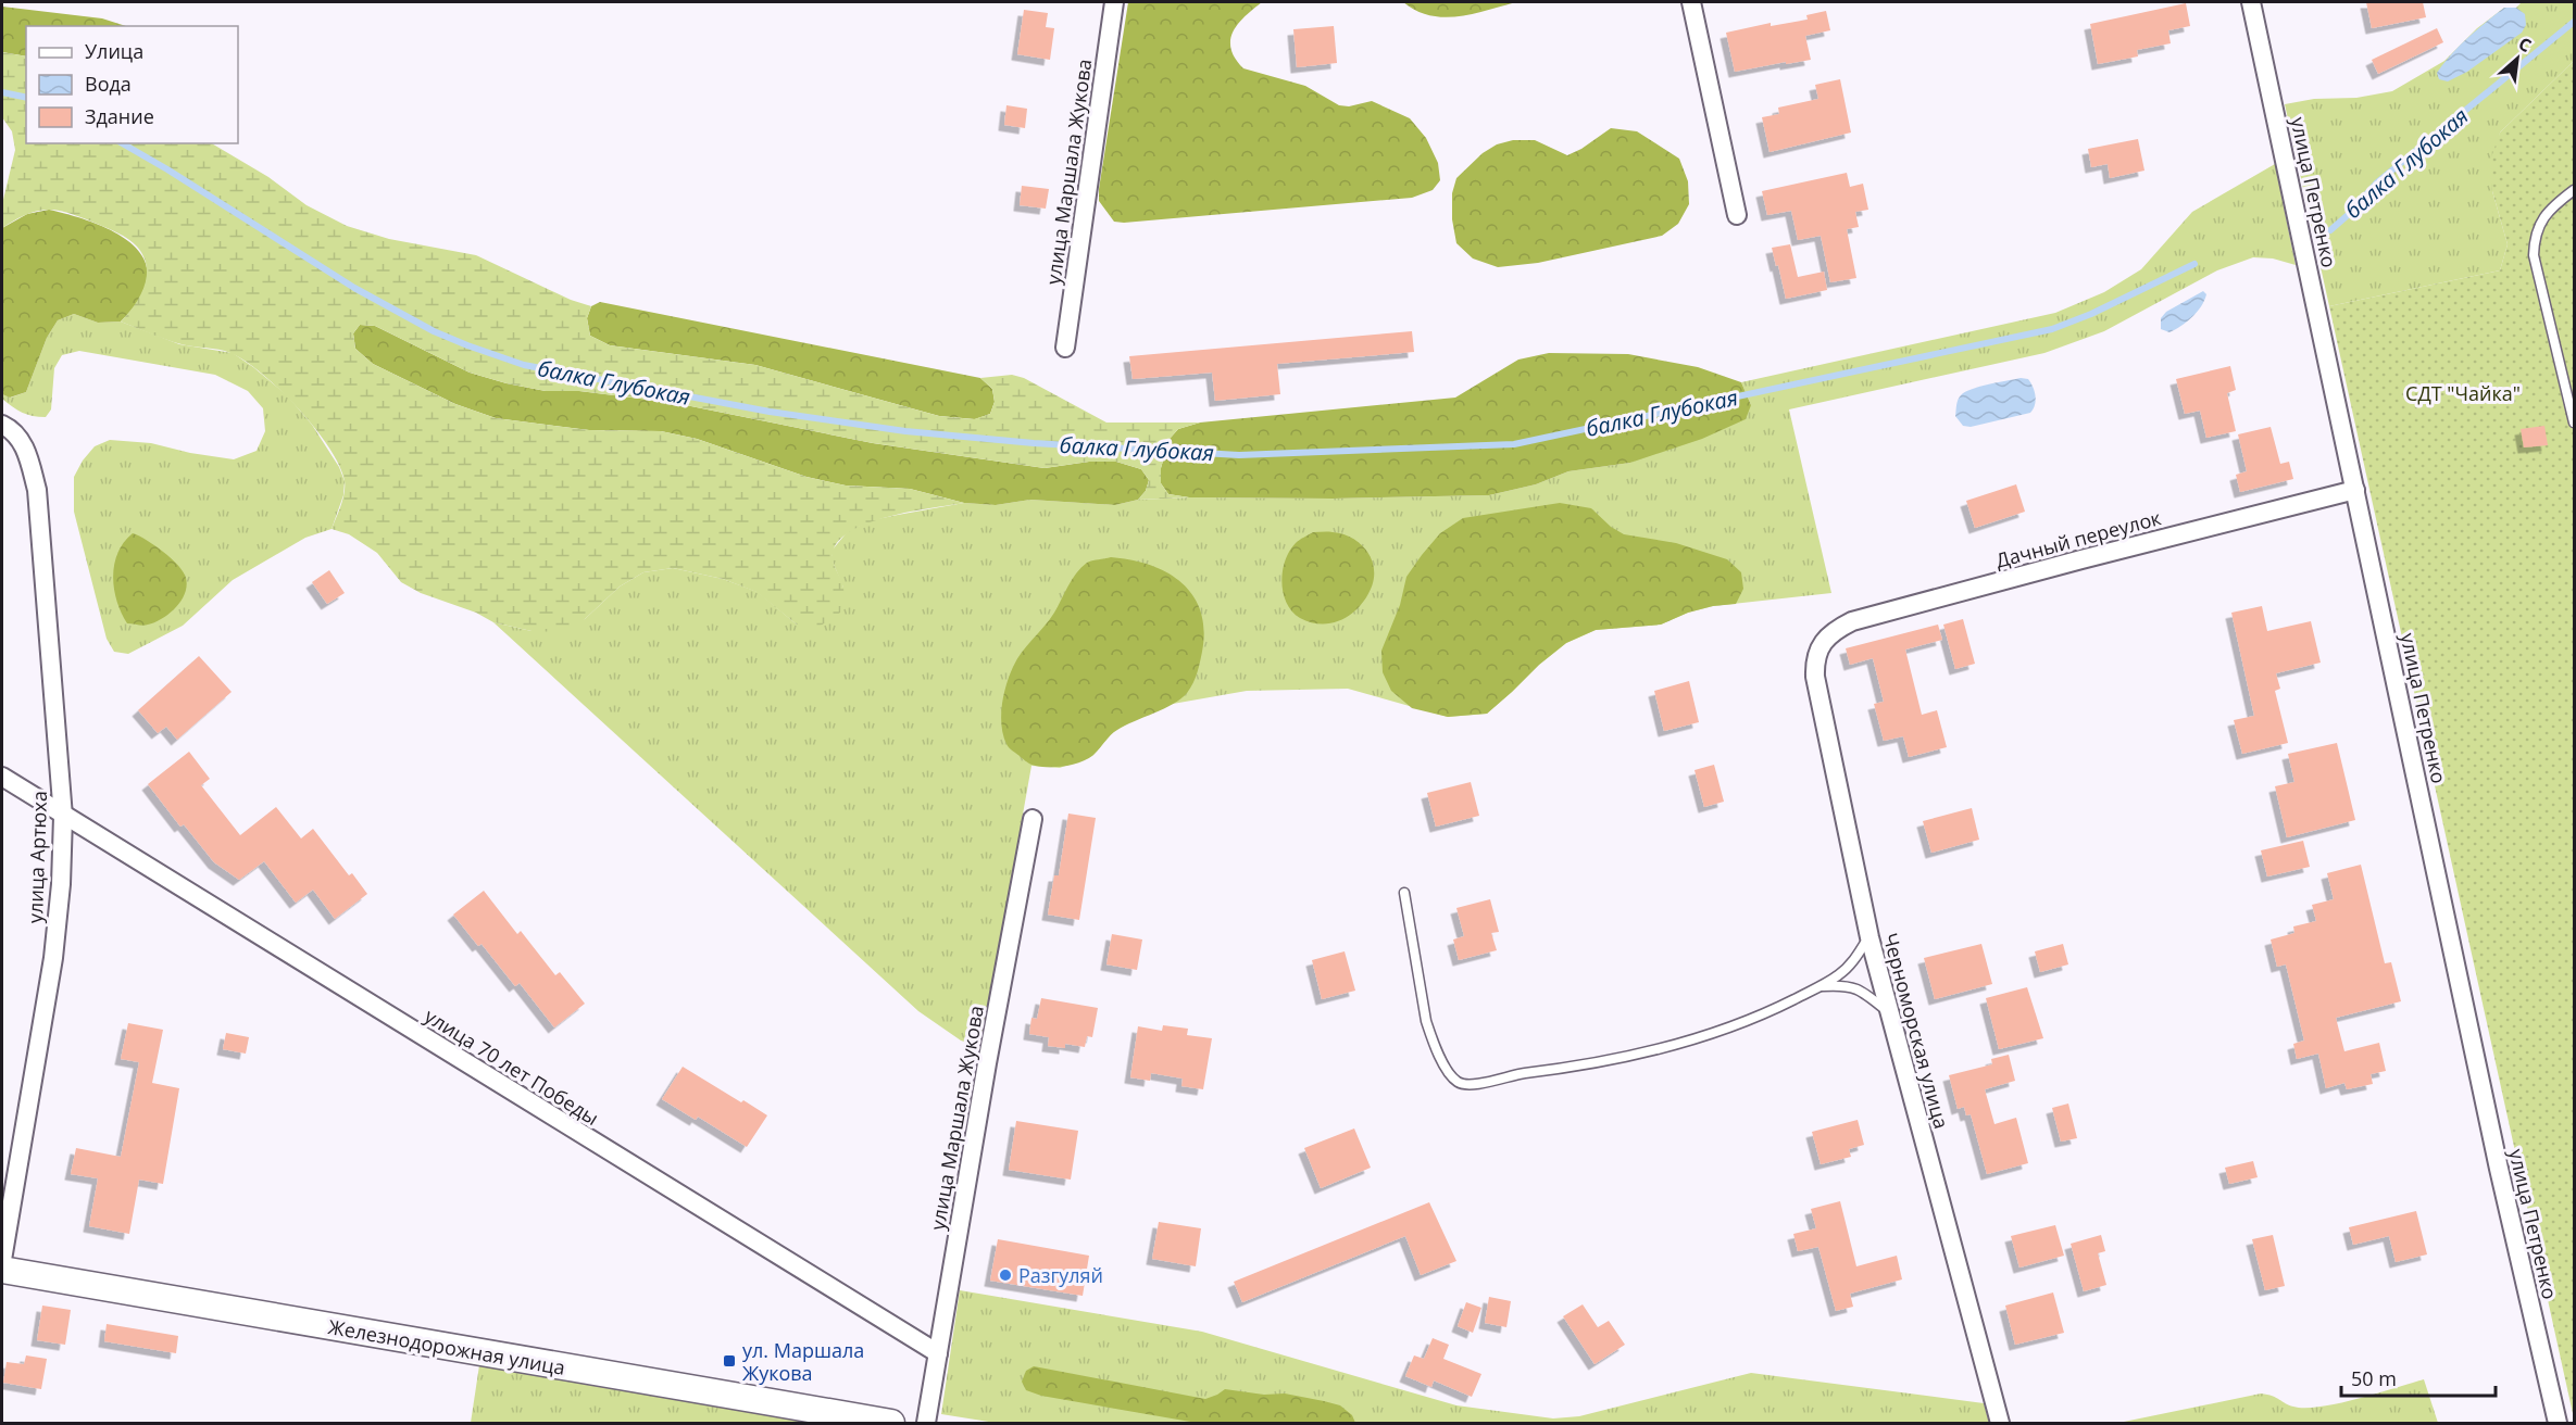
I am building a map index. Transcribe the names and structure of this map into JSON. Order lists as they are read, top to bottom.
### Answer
{
  "streets": {
    "main road": ["Железнодорожная улица"],
    "street": [
      "улица Маршала Жукова",
      "улица Петренко",
      "Дачный переулок",
      "улица Артюха",
      "Черноморская улица",
      "улица 70 лет Победы"
    ]
  },
  "crossings": [
    ["улица Маршала Жукова", "улица 70 лет Победы"],
    ["улица Петренко", "Дачный переулок"],
    ["Дачный переулок", "Черноморская улица"],
    ["улица Артюха", "улица 70 лет Победы"]
  ],
  "water": ["балка Глубокая"],
  "parks": ["СДТ \"Чайка\""],
  "places": {
    "other": ["Разгуляй"],
    "transit": ["ул. Маршала Жукова"]
  },
  "legend": ["Улица", "Вода", "Здание"],
  "scale_bar": "50 m",
  "north": "top right"
}
